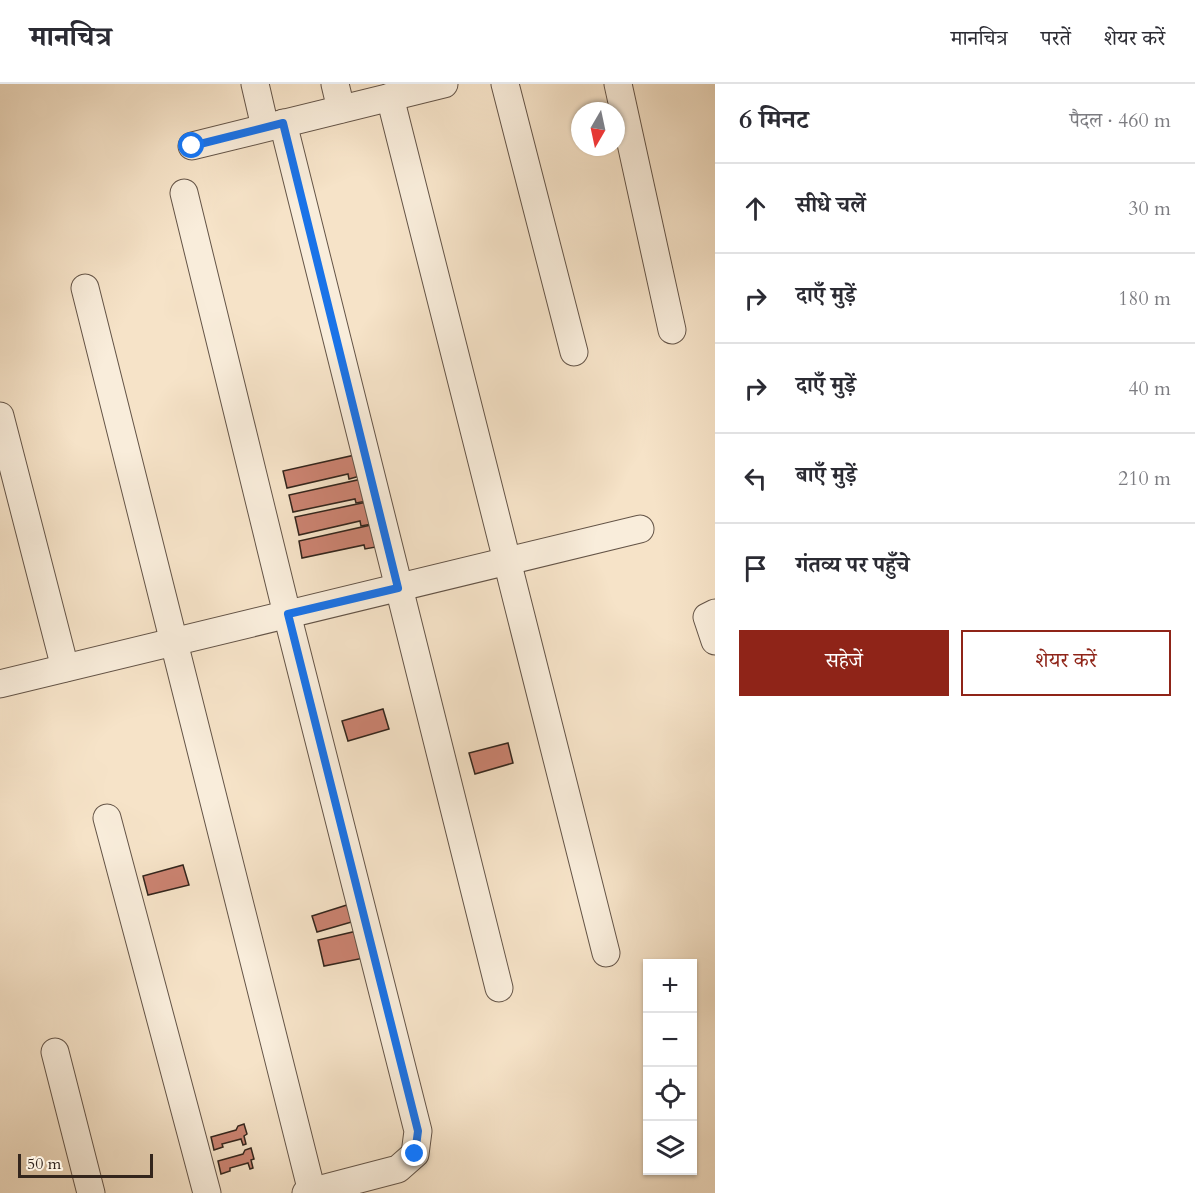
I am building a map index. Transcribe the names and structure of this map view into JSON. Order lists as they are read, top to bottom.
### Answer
{
  "scale_bar": "50 m",
  "north": "bottom",
  "page": {
    "header": "मानचित्र",
    "nav": ["मानचित्र", "परतें", "शेयर करें"],
    "heading": ["6 मिनट", "पैदल · 460 m"],
    "list": [
      ["सीधे चलें", "30 m"],
      ["दाएँ मुड़ें", "180 m"],
      ["दाएँ मुड़ें", "40 m"],
      ["बाएँ मुड़ें", "210 m"],
      "गंतव्य पर पहुँचे"
    ],
    "buttons": ["सहेजें", "शेयर करें"],
    "map_buttons": ["+", "−"],
    "scale": "50 m"
  }
}
